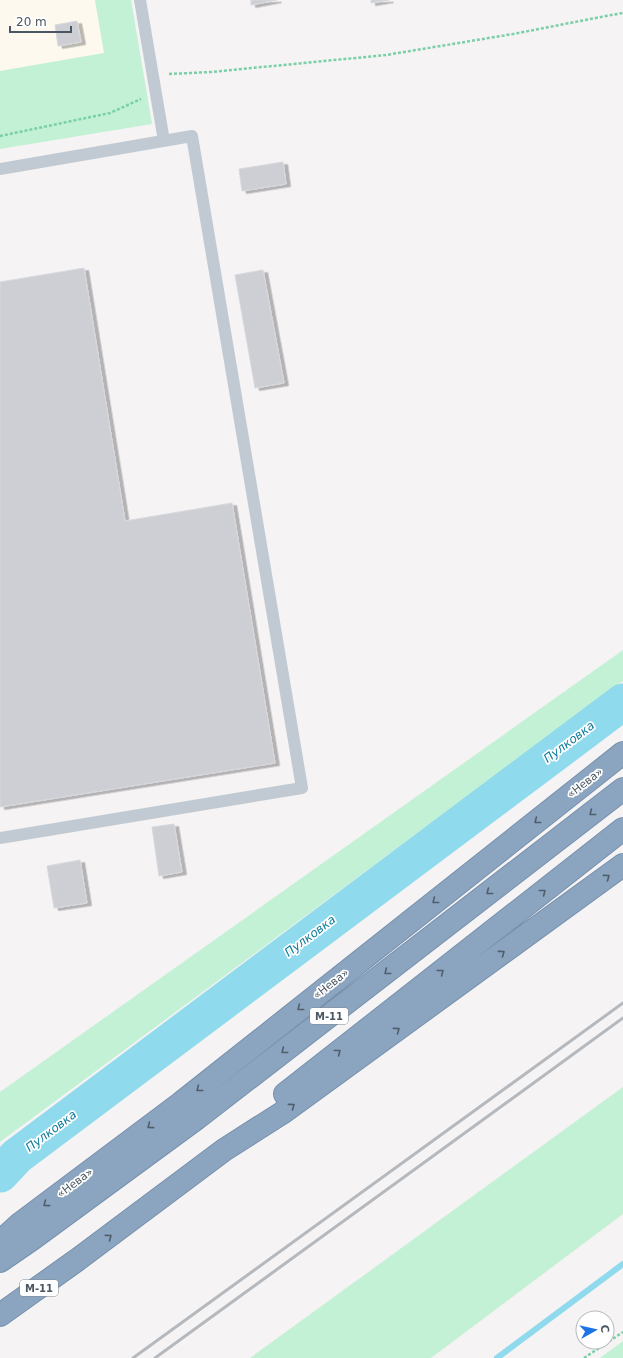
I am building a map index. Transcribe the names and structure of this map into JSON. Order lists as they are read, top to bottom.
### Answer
{
  "streets": {
    "highway": ["«Нева»", "М-11"]
  },
  "water": ["Пулковка"],
  "scale_bar": "20 m",
  "north": "right"
}
